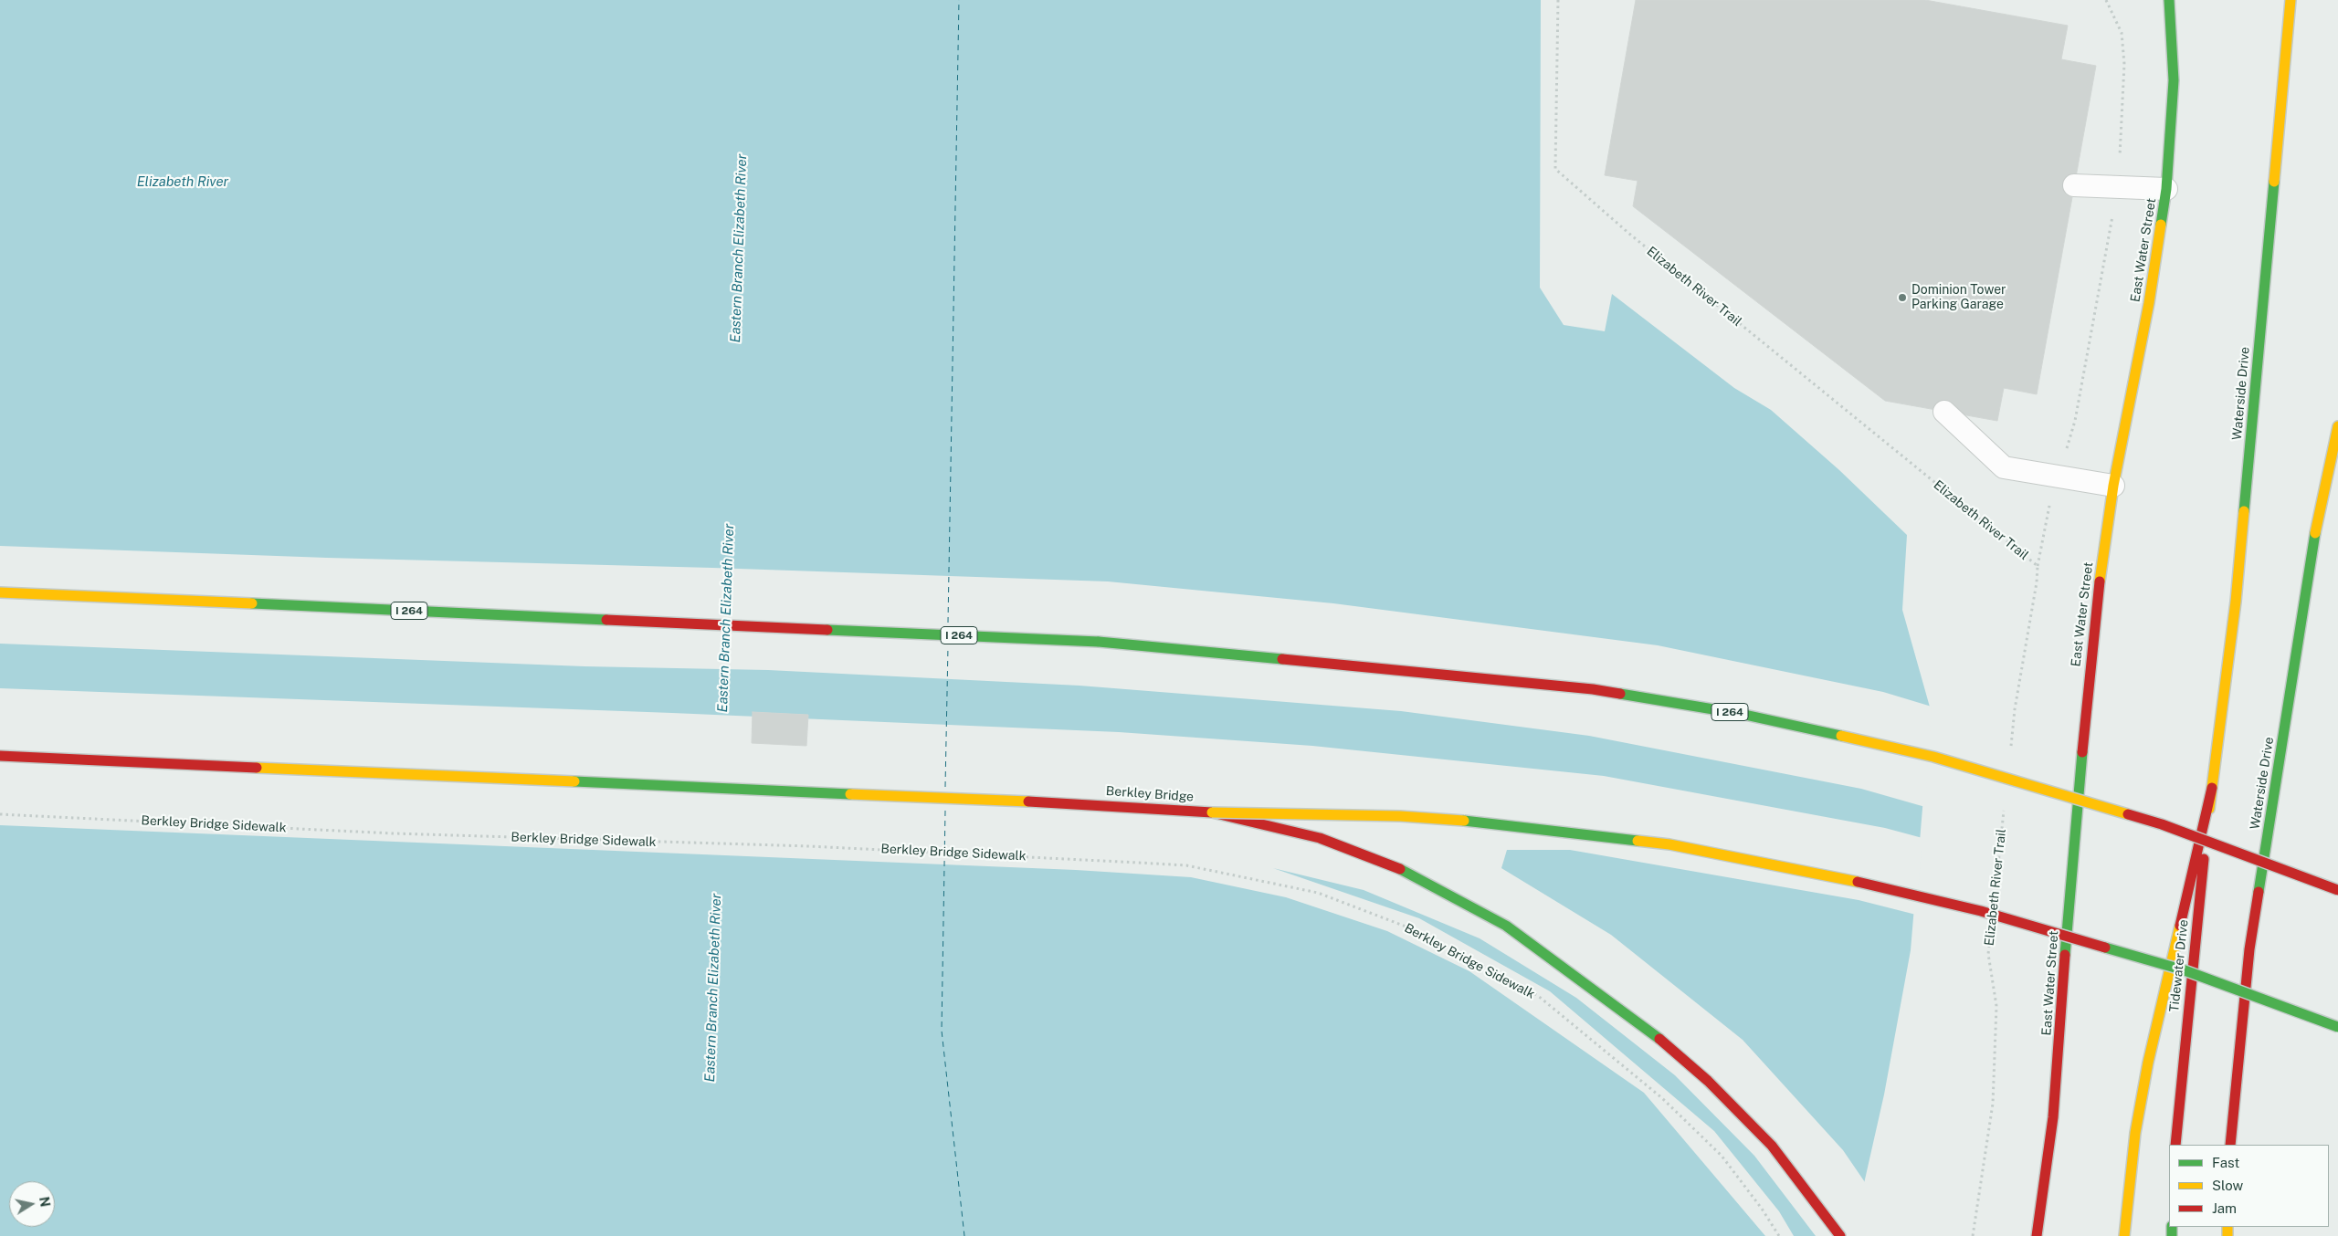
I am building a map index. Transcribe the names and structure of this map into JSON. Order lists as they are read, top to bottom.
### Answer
{
  "streets": {
    "main road": [
      "East Water Street",
      "Waterside Drive",
      "I 264",
      "Berkley Bridge",
      "Tidewater Drive"
    ],
    "path": ["Elizabeth River Trail", "Berkley Bridge Sidewalk"]
  },
  "crossings": [
    ["Waterside Drive", "Tidewater Drive"]
  ],
  "water": ["Elizabeth River", "Eastern Branch Elizabeth River"],
  "places": ["Dominion Tower Parking Garage"],
  "legend": ["Fast", "Slow", "Jam"],
  "north": "right"
}
